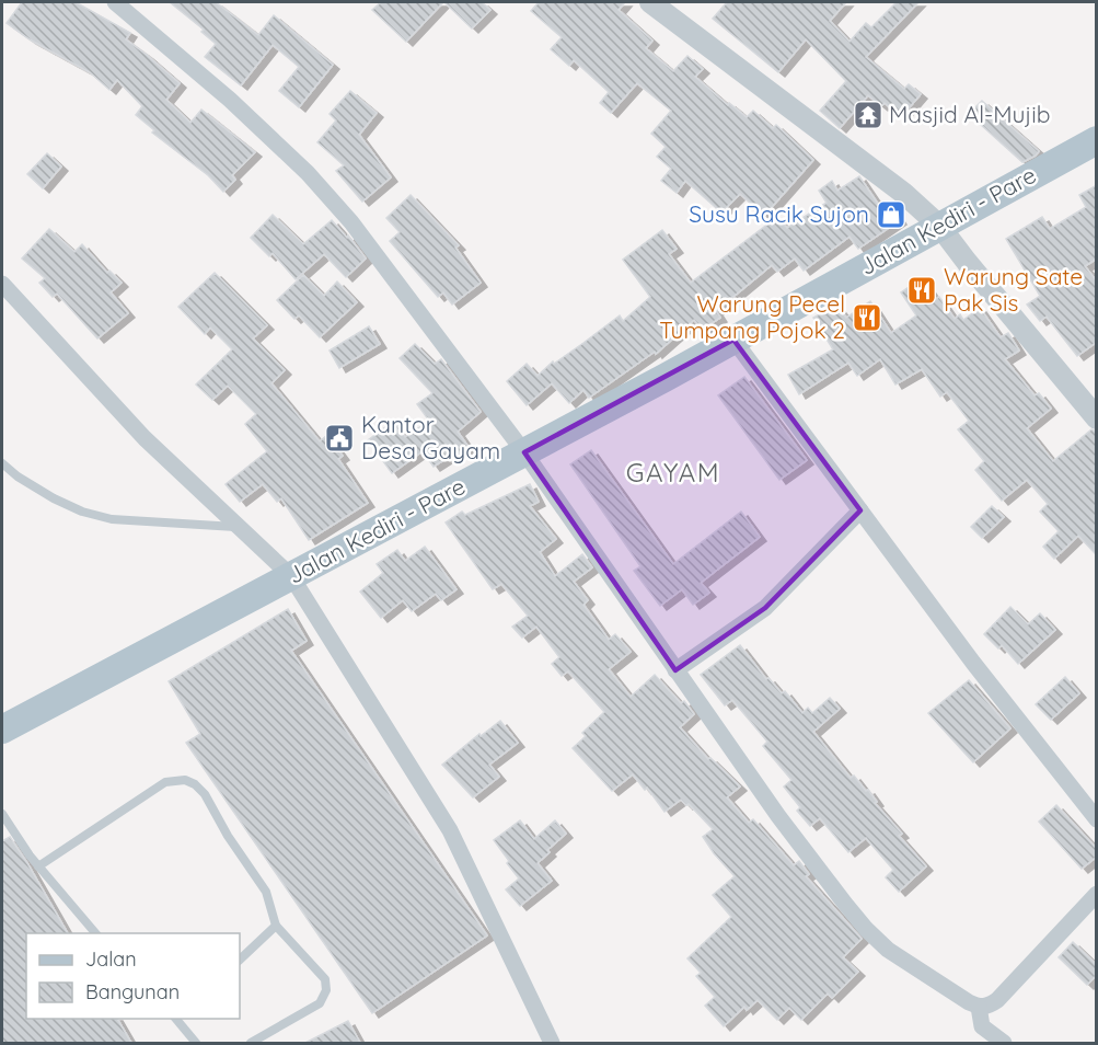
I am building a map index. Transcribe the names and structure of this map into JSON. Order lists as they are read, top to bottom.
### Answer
{
  "streets": {
    "main road": ["Jalan Kediri - Pare"]
  },
  "districts": ["GAYAM"],
  "places": {
    "temple": ["Masjid Al-Mujib"],
    "shop": ["Susu Racik Sujon"],
    "restaurant": ["Warung Sate Pak Sis", "Warung Pecel Tumpang Pojok 2"],
    "public building": ["Kantor Desa Gayam"]
  },
  "legend": ["Jalan", "Bangunan"]
}
